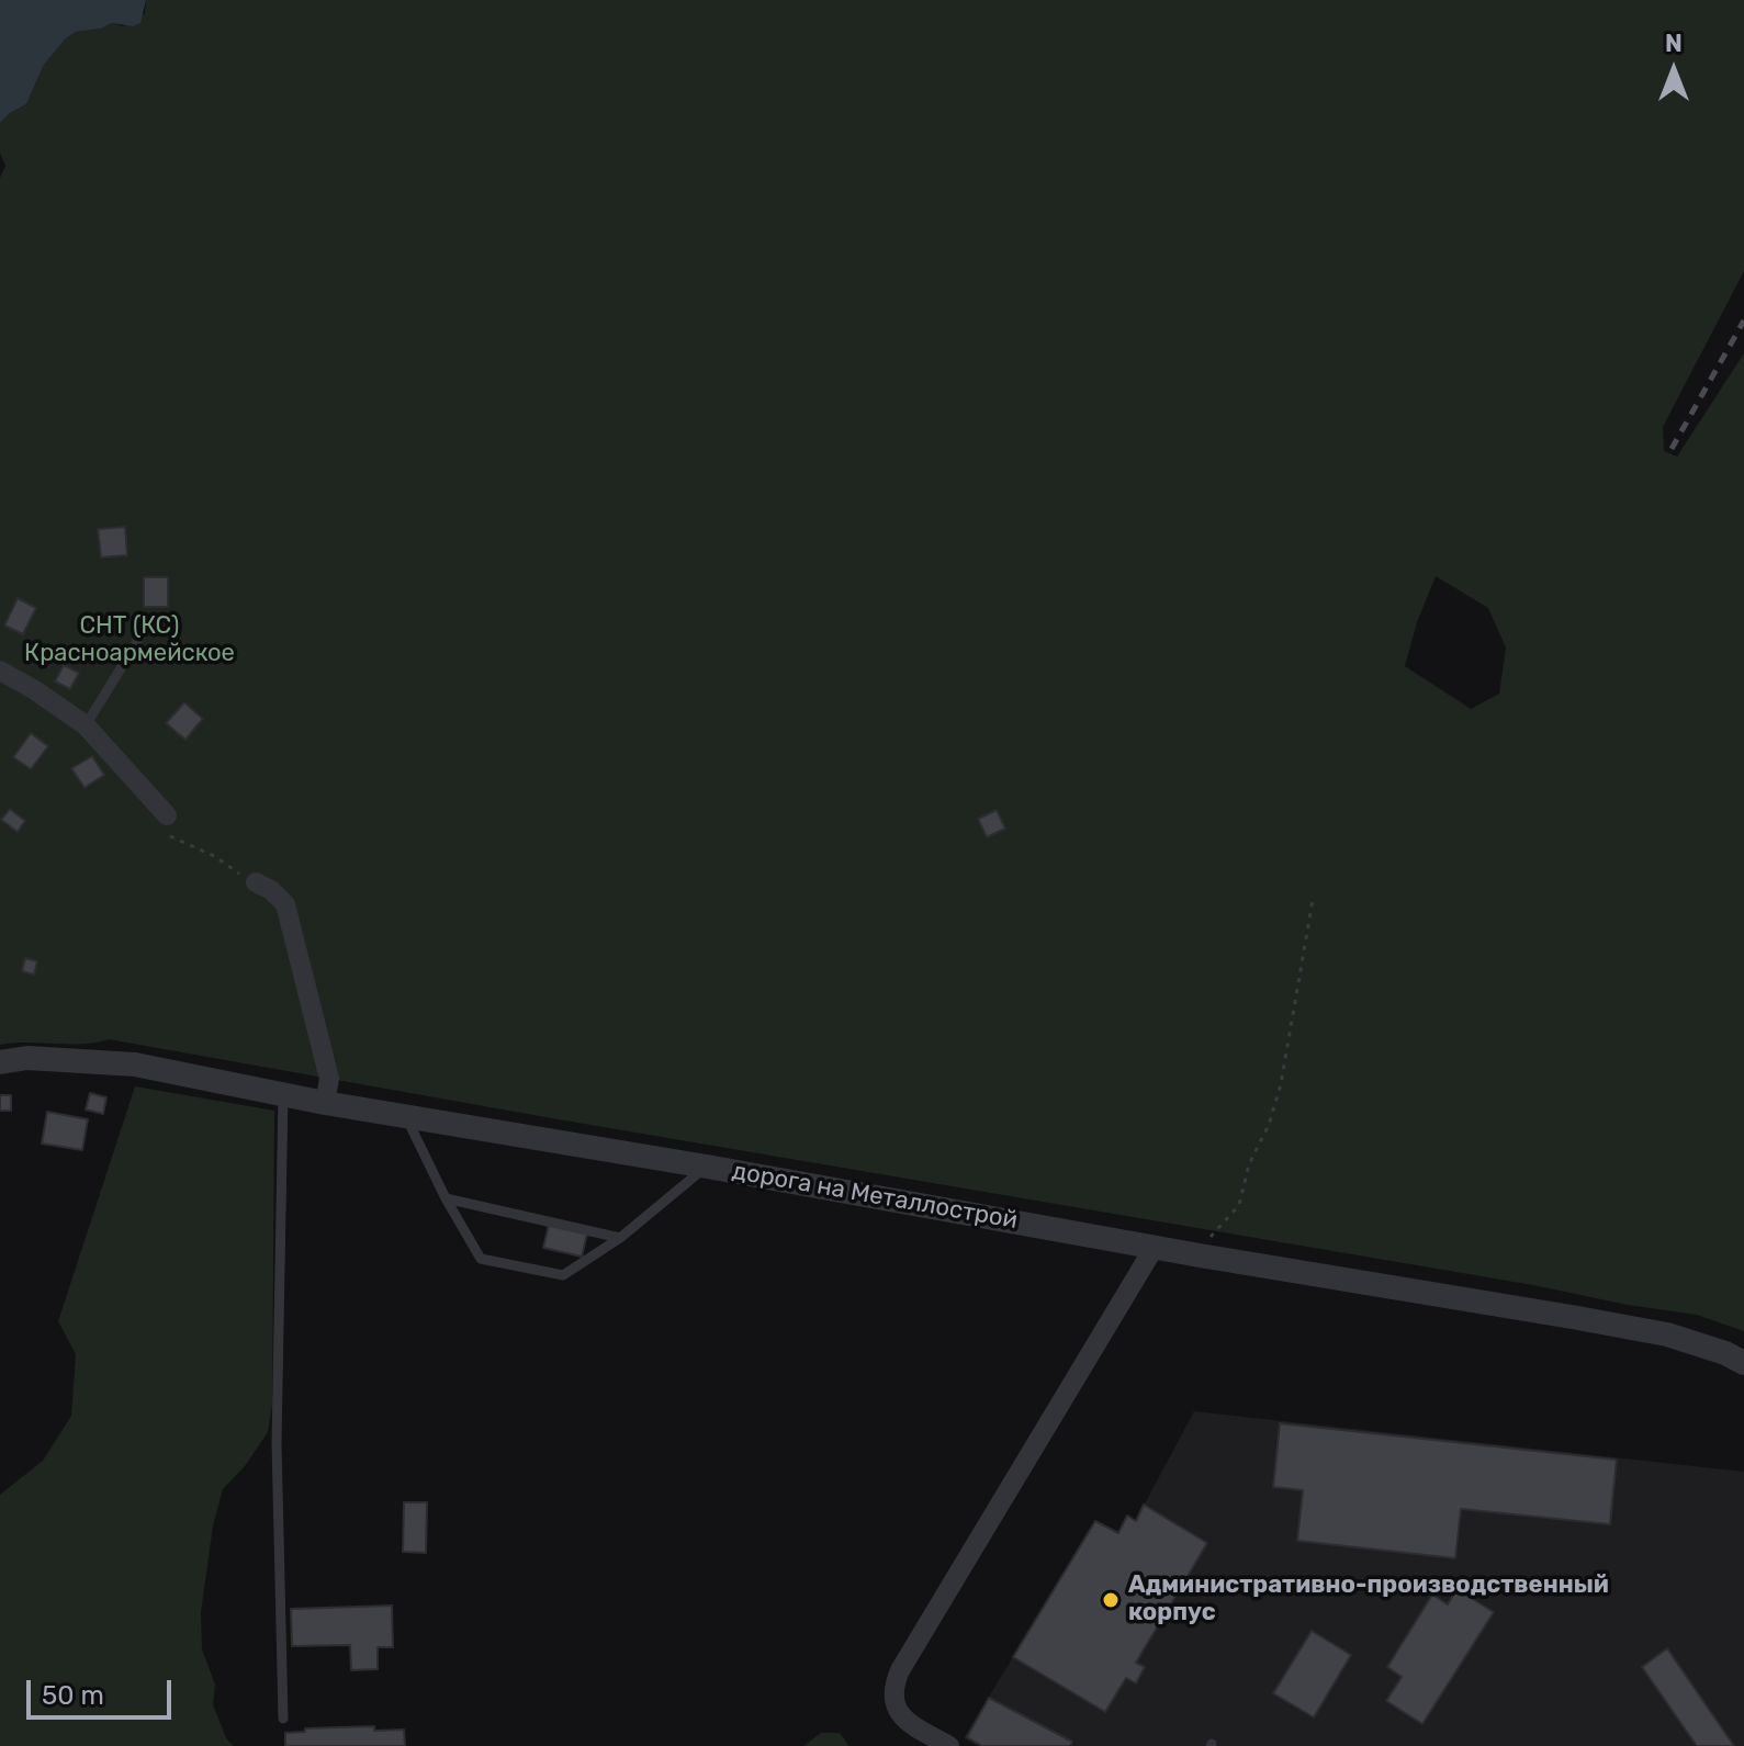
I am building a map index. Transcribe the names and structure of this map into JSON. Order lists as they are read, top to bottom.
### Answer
{
  "streets": {
    "street": ["дорога на Металлострой"]
  },
  "parks": ["СНТ (КС) Красноармейское"],
  "places": ["Административно-производственный корпус"],
  "scale_bar": "50 m",
  "north": "top"
}
